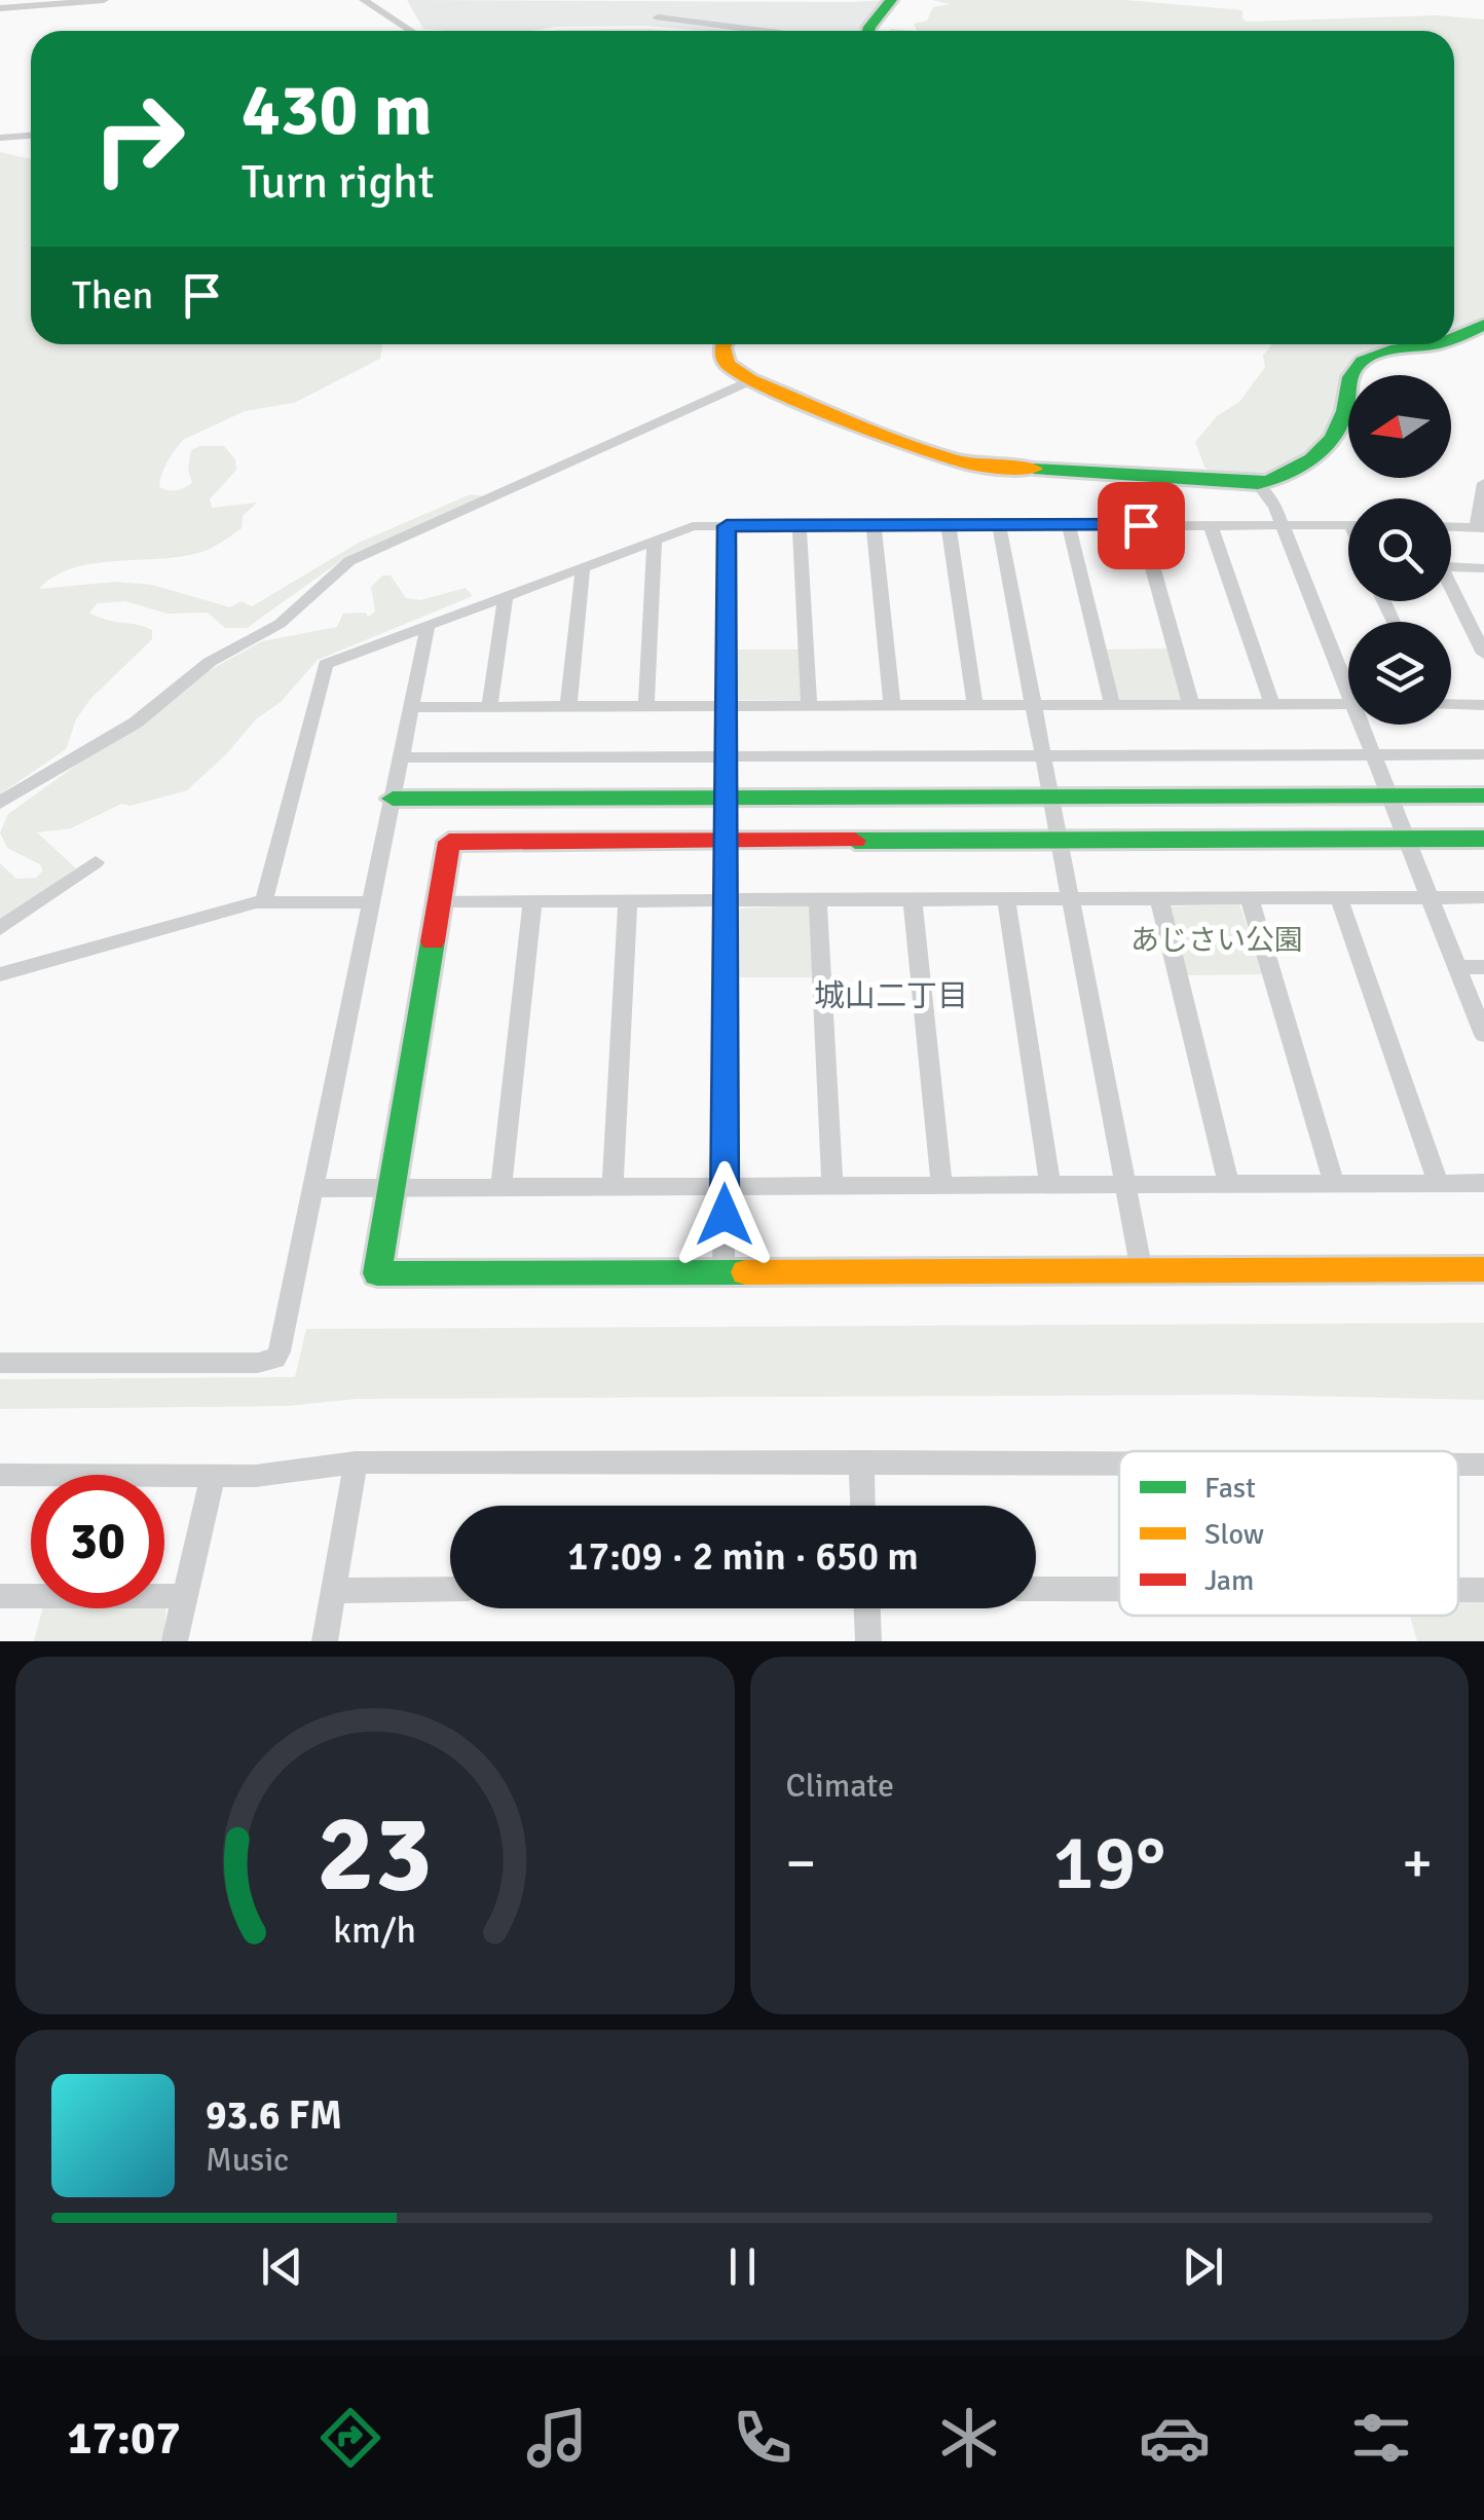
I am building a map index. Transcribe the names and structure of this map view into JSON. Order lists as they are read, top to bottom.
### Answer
{
  "districts": ["城山二丁目"],
  "parks": ["あじさい公園"],
  "legend": ["Fast", "Slow", "Jam"],
  "north": "left",
  "page": {
    "turn": ["430 m", "Turn right"],
    "then": "Then",
    "limit": "30",
    "trip": "17:09 · 2 min · 650 m",
    "tile": "Climate",
    "heat": ["−", "19°", "+"],
    "song": ["93.6 FM", "Music"],
    "tabs": "17:07",
    "gauge": ["23", "km/h"]
  }
}
